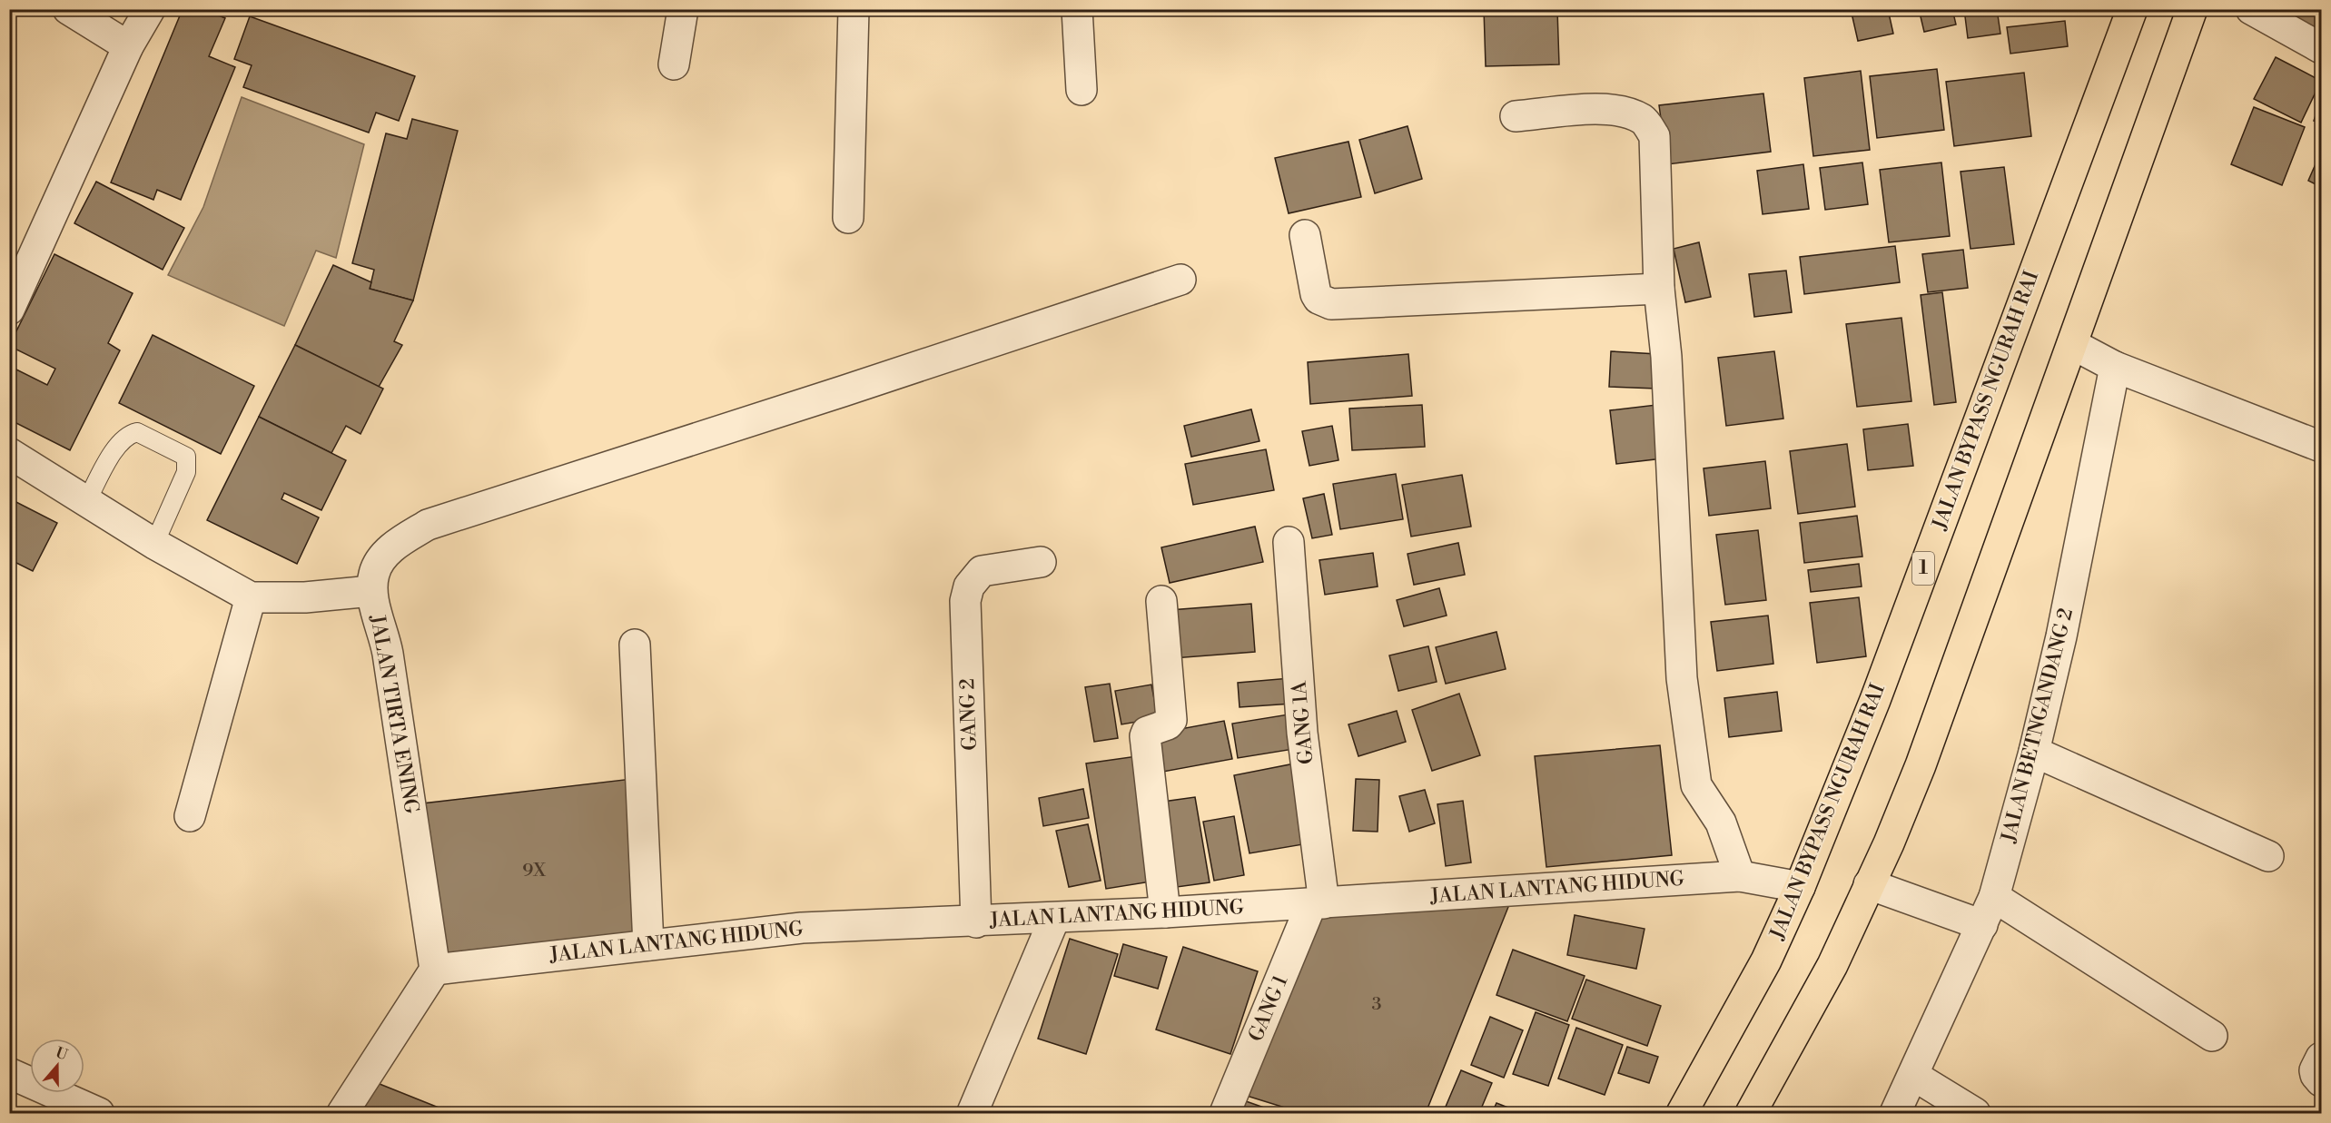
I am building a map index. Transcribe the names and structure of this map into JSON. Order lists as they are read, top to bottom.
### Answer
{
  "streets": {
    "highway": ["JALAN BYPASS NGURAH RAI", "1"],
    "street": [
      "JALAN TIRTA ENING",
      "GANG 2",
      "GANG 1A",
      "JALAN BETNGANDANG 2",
      "JALAN LANTANG HIDUNG",
      "GANG 1"
    ]
  },
  "crossings": [
    ["JALAN BYPASS NGURAH RAI", "JALAN LANTANG HIDUNG"],
    ["JALAN TIRTA ENING", "JALAN LANTANG HIDUNG"],
    ["GANG 2", "JALAN LANTANG HIDUNG"],
    ["GANG 1A", "JALAN LANTANG HIDUNG"],
    ["GANG 1A", "GANG 1"],
    ["JALAN LANTANG HIDUNG", "GANG 1"]
  ],
  "house_numbers": ["9X", "3"],
  "north": "top"
}
